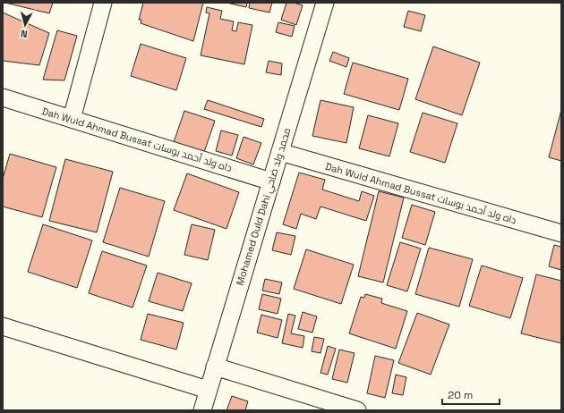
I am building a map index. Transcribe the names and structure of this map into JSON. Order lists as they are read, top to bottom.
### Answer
{
  "streets": {
    "street": ["Dah Wuld Ahmad Bussat داه ولد أحمد بوسات", "Mohamed Ould Dahi محمد ولد ضاحي"]
  },
  "crossings": [
    ["Dah Wuld Ahmad Bussat داه ولد أحمد بوسات", "Mohamed Ould Dahi محمد ولد ضاحي"]
  ],
  "scale_bar": "20 m",
  "north": "bottom"
}
